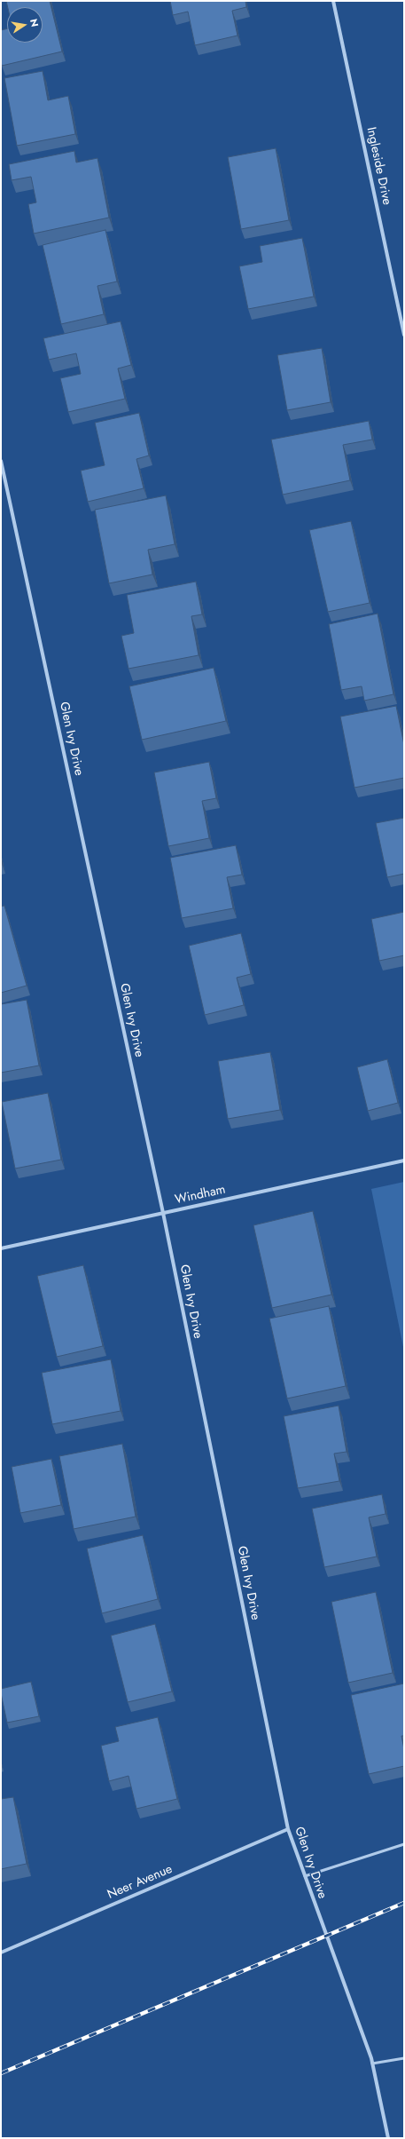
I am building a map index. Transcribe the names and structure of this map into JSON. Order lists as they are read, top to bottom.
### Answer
{
  "streets": {
    "street": [
      "Ingleside Drive",
      "Glen Ivy Drive",
      "Windham",
      "Neer Avenue"
    ]
  },
  "crossings": [
    ["Glen Ivy Drive", "Windham"],
    ["Glen Ivy Drive", "Neer Avenue"]
  ],
  "north": "right"
}
